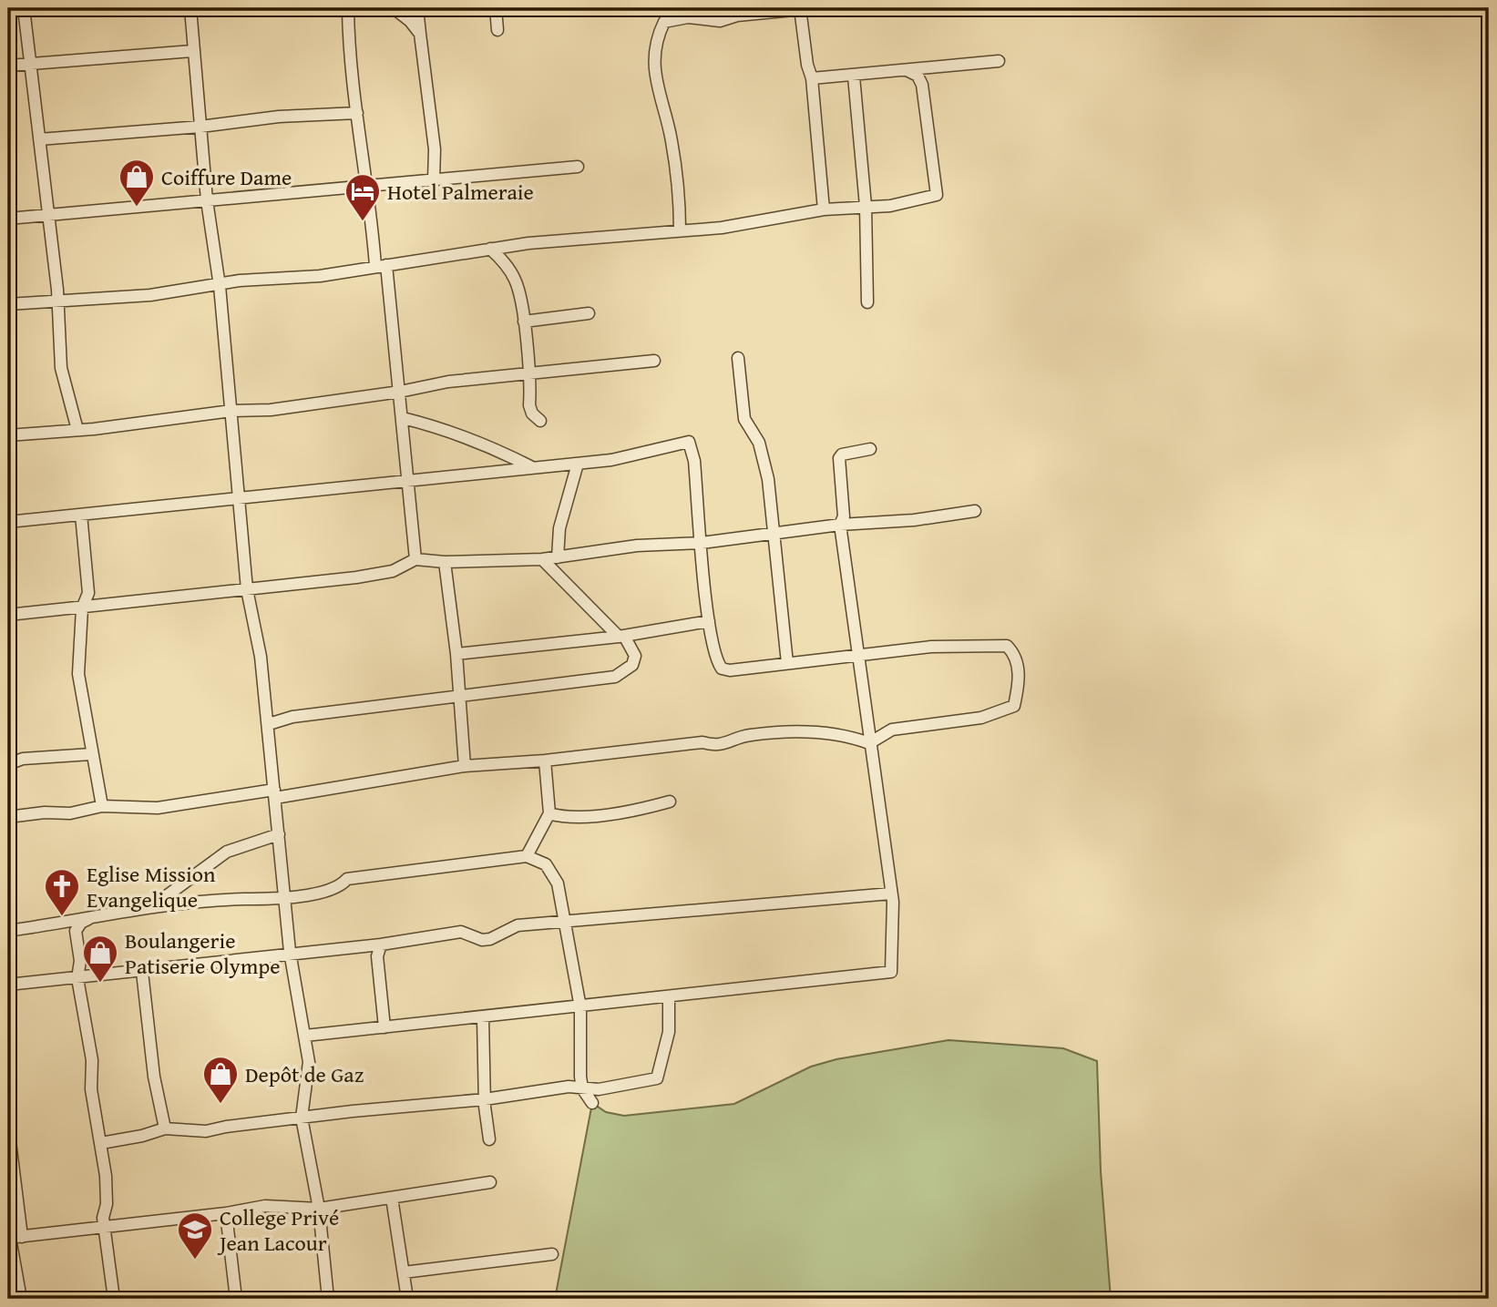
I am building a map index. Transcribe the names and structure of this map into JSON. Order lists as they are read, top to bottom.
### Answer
{
  "places": {
    "shop": ["Coiffure Dame", "Boulangerie Patiserie Olympe", "Depôt de Gaz"],
    "hotel": ["Hotel Palmeraie"],
    "church": ["Eglise Mission Evangelique"],
    "school or university": ["College Privé Jean Lacour"]
  }
}
